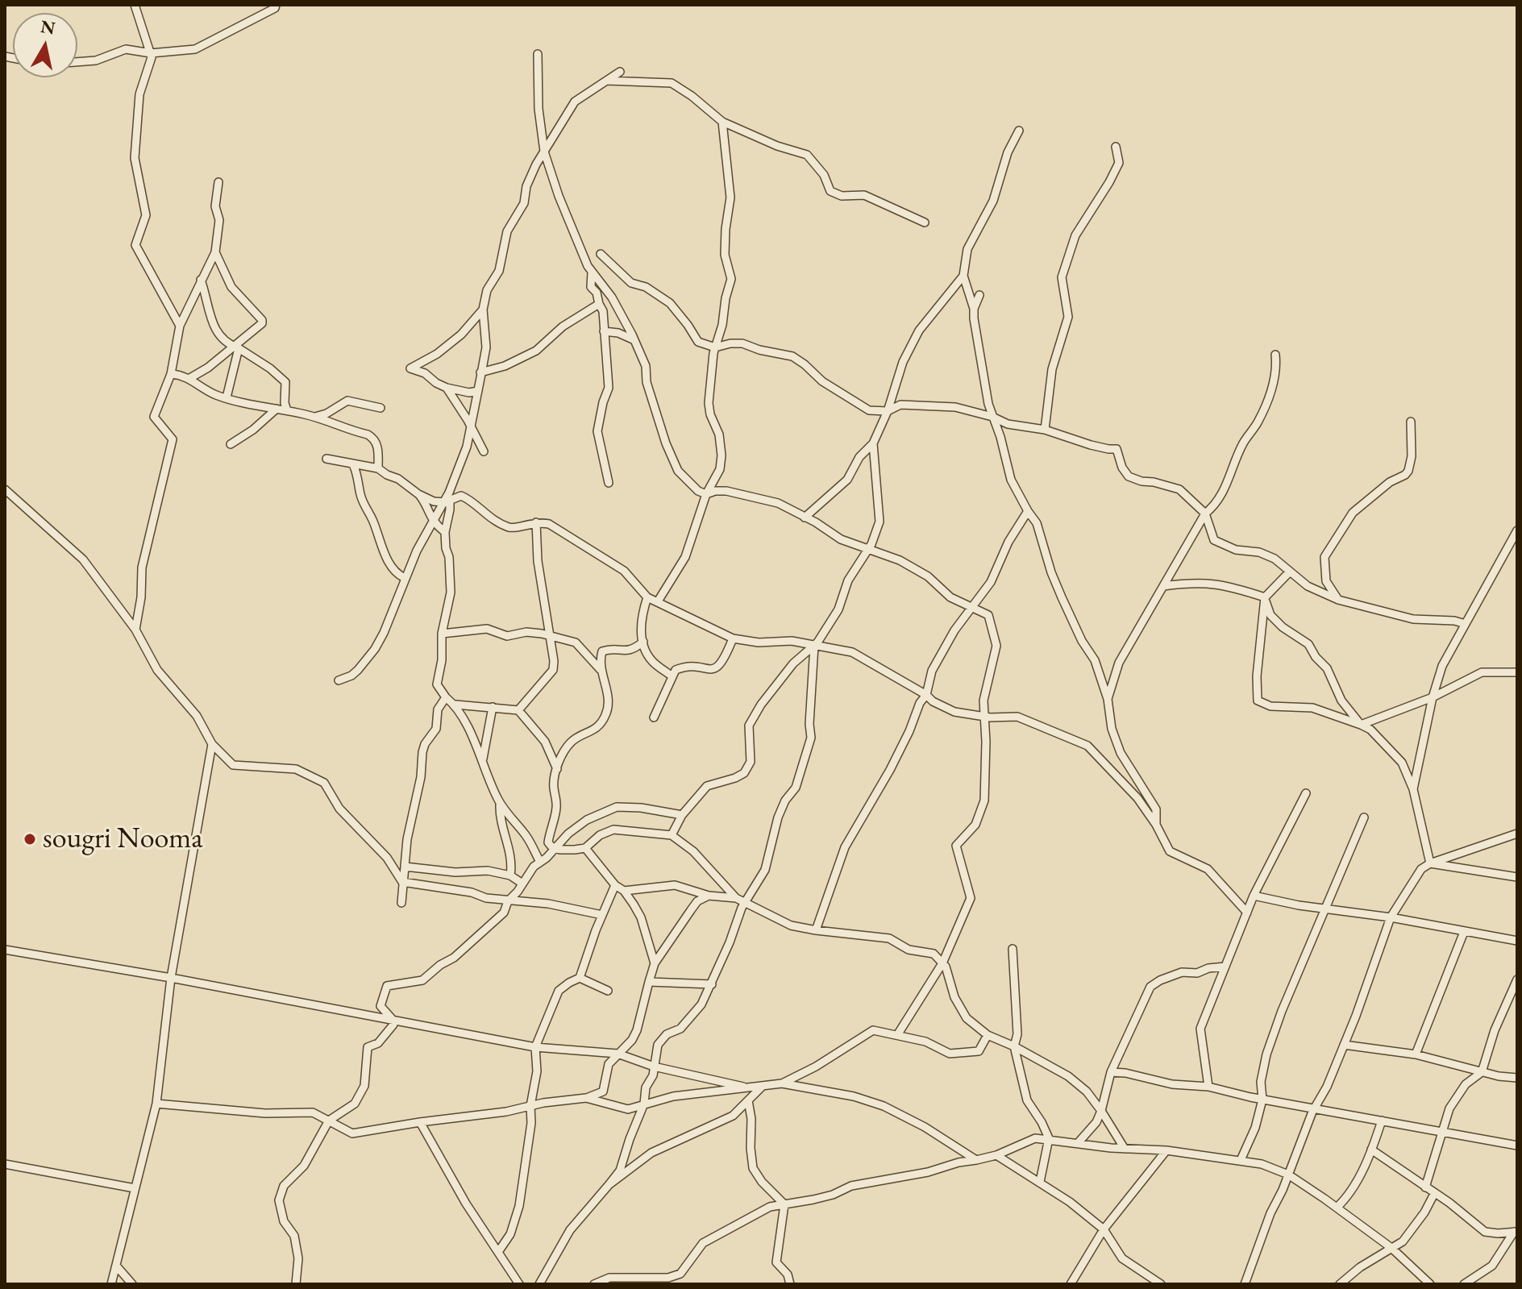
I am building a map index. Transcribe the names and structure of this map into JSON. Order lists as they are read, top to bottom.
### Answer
{
  "places": ["sougri Nooma"],
  "north": "top"
}
